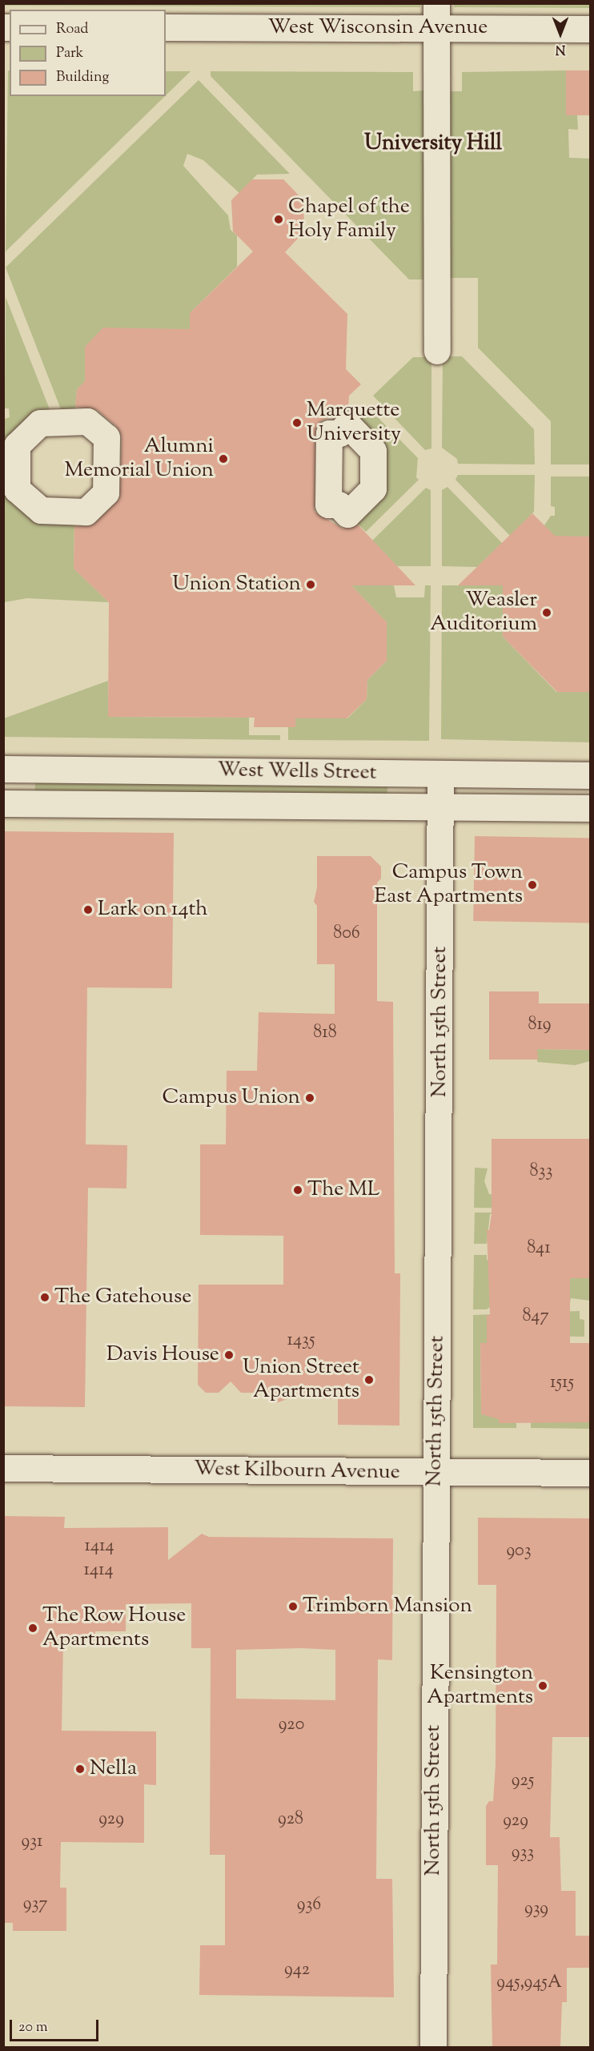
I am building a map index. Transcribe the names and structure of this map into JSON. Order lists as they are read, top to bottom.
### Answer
{
  "streets": {
    "street": [
      "West Wisconsin Avenue",
      "West Wells Street",
      "North 15th Street",
      "West Kilbourn Avenue"
    ]
  },
  "crossings": [
    ["West Wells Street", "North 15th Street"],
    ["North 15th Street", "West Kilbourn Avenue"]
  ],
  "districts": ["University Hill"],
  "places": [
    "Chapel of the Holy Family",
    "Marquette University",
    "Alumni Memorial Union",
    "Union Station",
    "Weasler Auditorium",
    "Campus Town East Apartments",
    "Lark on 14th",
    "Campus Union",
    "The ML",
    "The Gatehouse",
    "Davis House",
    "Union Street Apartments",
    "Trimborn Mansion",
    "The Row House Apartments",
    "Kensington Apartments",
    "Nella"
  ],
  "house_numbers": [
    "806",
    "819",
    "818",
    "833",
    "841",
    "847",
    "1435",
    "1515",
    "1414",
    "903",
    "1414",
    "920",
    "925",
    "929",
    "928",
    "929",
    "931",
    "933",
    "937",
    "936",
    "939",
    "942",
    "945,945A"
  ],
  "legend": ["Road", "Park", "Building"],
  "scale_bar": "20 m",
  "north": "bottom"
}
